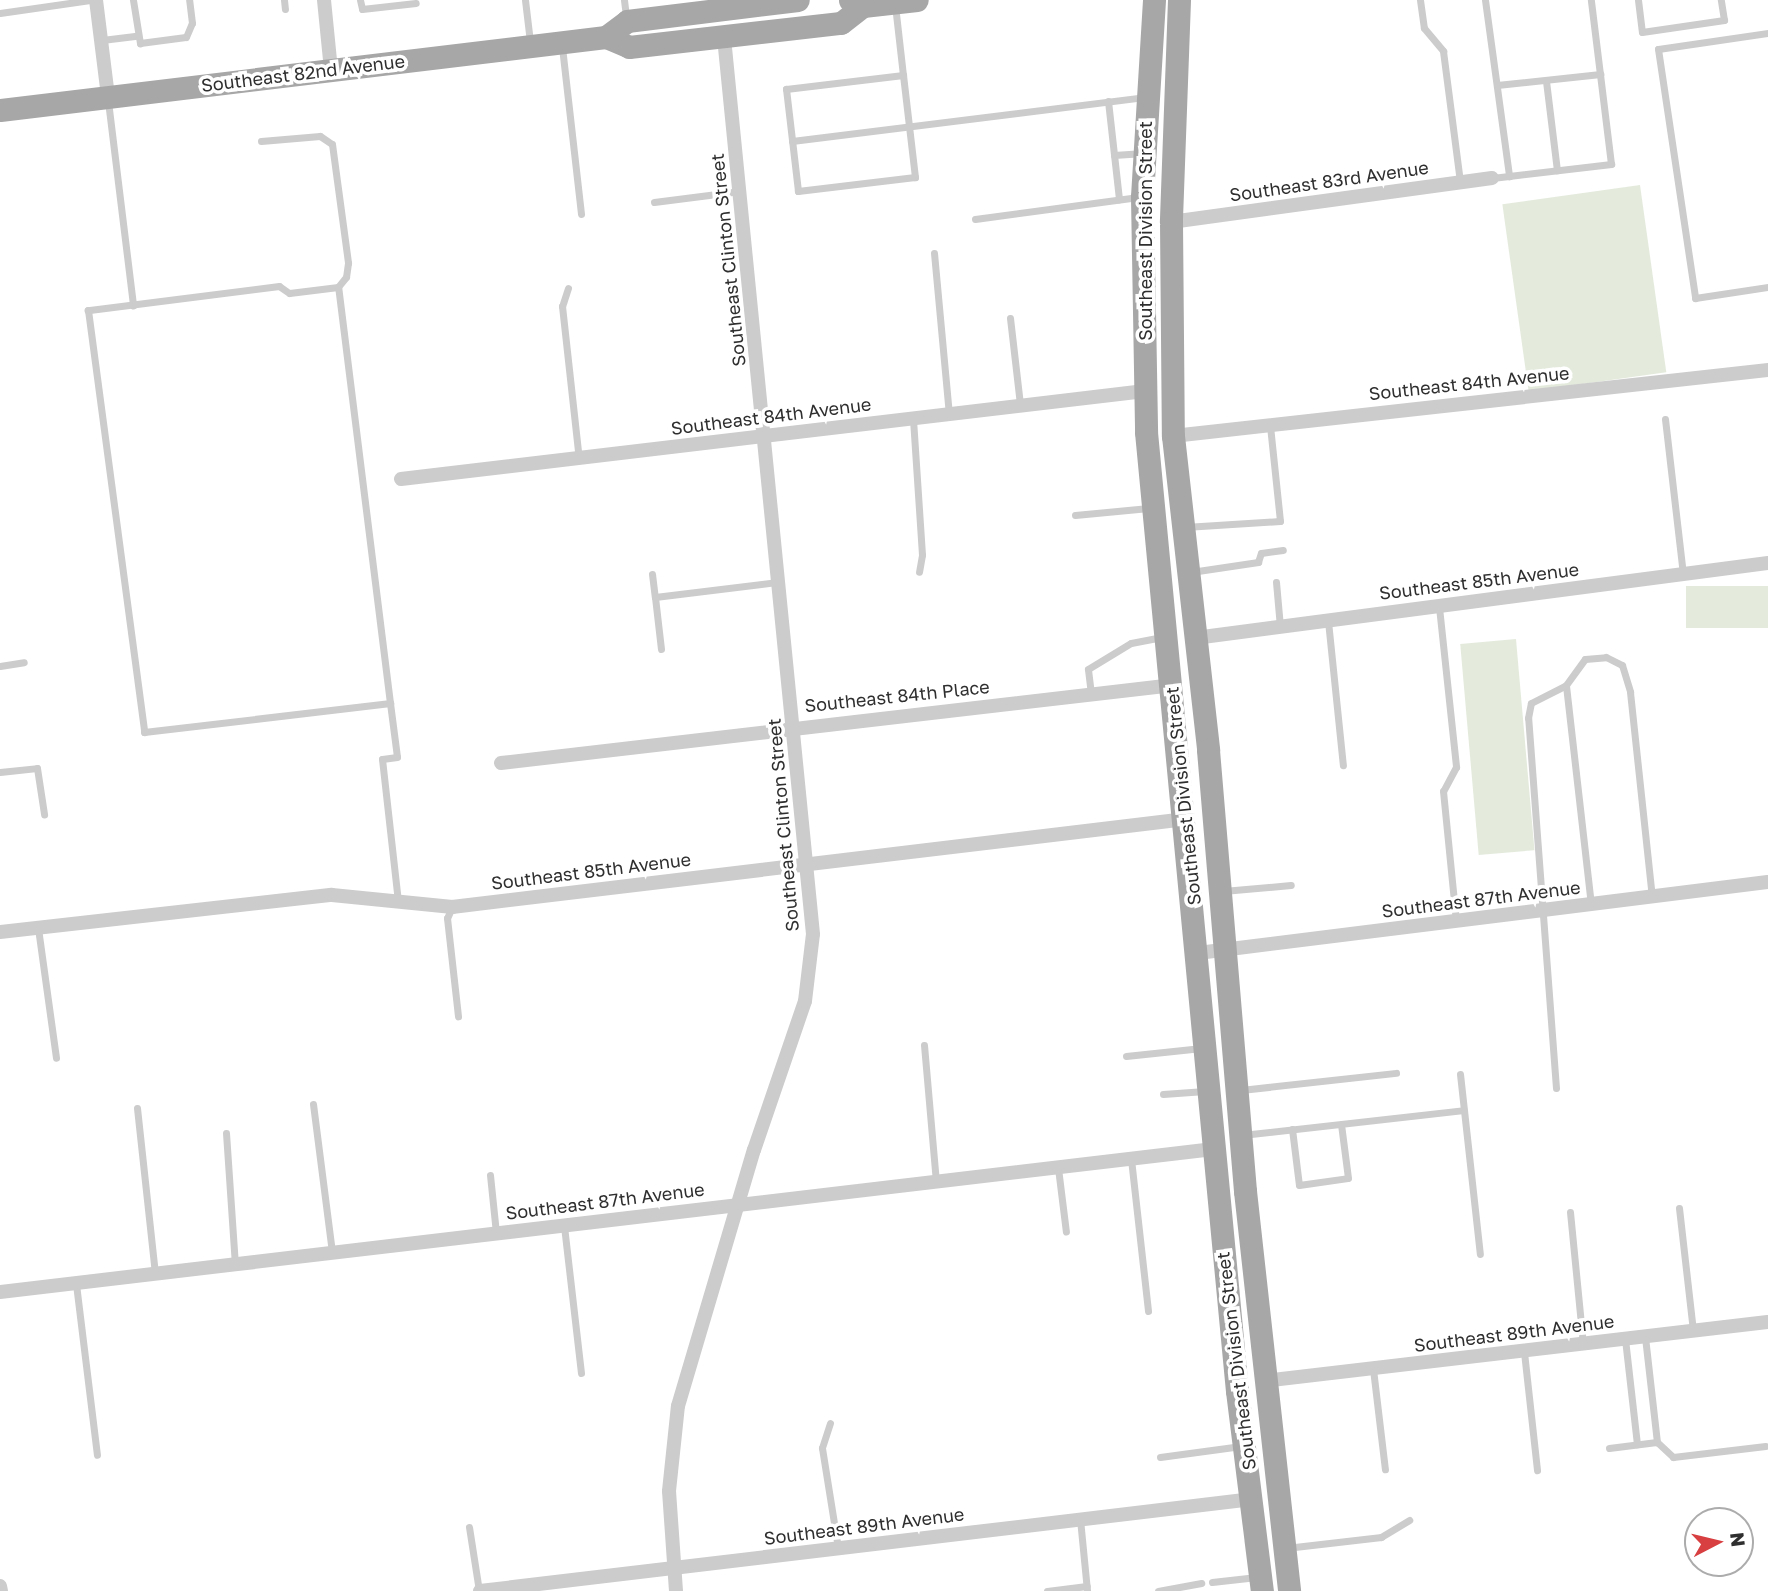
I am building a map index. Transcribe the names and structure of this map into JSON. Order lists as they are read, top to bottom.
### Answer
{
  "streets": {
    "main road": ["Southeast 82nd Avenue", "Southeast Division Street"],
    "street": [
      "Southeast 83rd Avenue",
      "Southeast Clinton Street",
      "Southeast 84th Avenue",
      "Southeast 85th Avenue",
      "Southeast 84th Place",
      "Southeast 87th Avenue",
      "Southeast 89th Avenue"
    ]
  },
  "crossings": [
    ["Southeast 82nd Avenue", "Southeast Clinton Street"],
    ["Southeast 83rd Avenue", "Southeast Division Street"],
    ["Southeast Division Street", "Southeast 84th Avenue"],
    ["Southeast Division Street", "Southeast 85th Avenue"],
    ["Southeast Division Street", "Southeast 84th Place"],
    ["Southeast Division Street", "Southeast 87th Avenue"],
    ["Southeast Division Street", "Southeast 89th Avenue"],
    ["Southeast Clinton Street", "Southeast 84th Avenue"],
    ["Southeast Clinton Street", "Southeast 85th Avenue"],
    ["Southeast Clinton Street", "Southeast 84th Place"],
    ["Southeast Clinton Street", "Southeast 87th Avenue"],
    ["Southeast Clinton Street", "Southeast 89th Avenue"]
  ],
  "north": "right"
}
